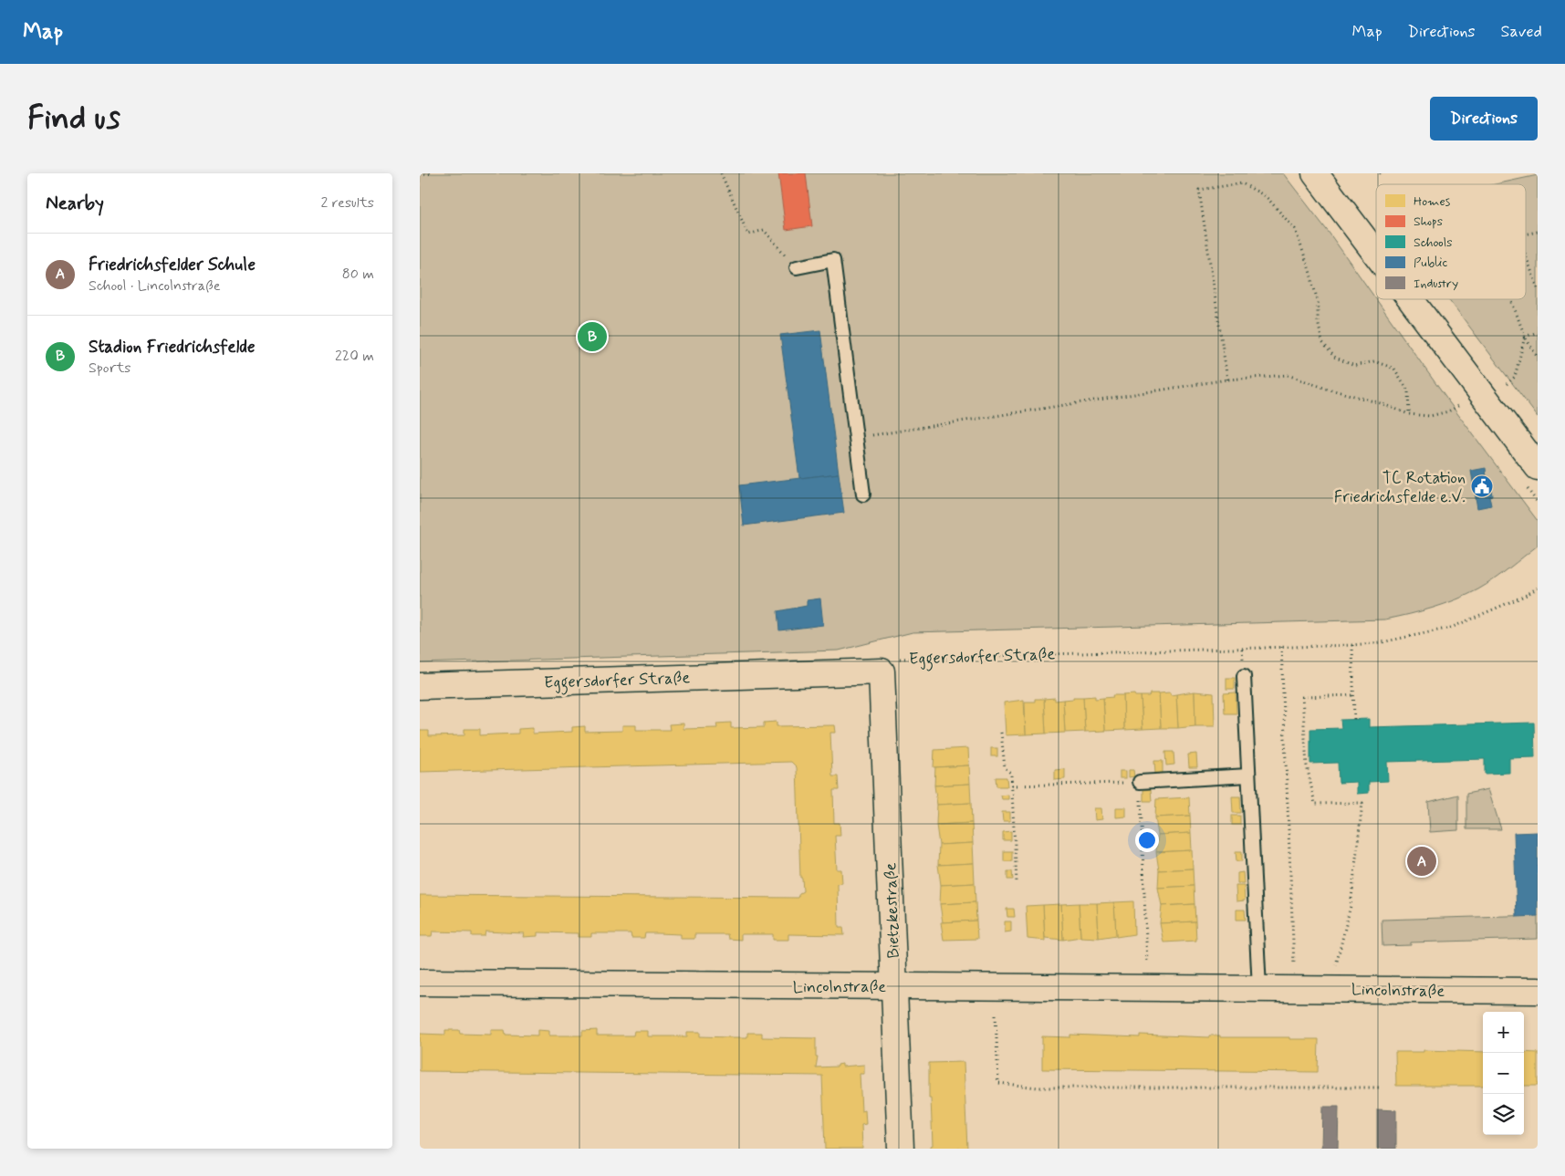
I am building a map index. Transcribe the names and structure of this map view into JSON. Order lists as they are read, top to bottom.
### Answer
{
  "streets": {
    "street": ["Eggersdorfer Straße", "Bietzkestraße", "Lincolnstraße"]
  },
  "crossings": [
    ["Eggersdorfer Straße", "Bietzkestraße"],
    ["Bietzkestraße", "Lincolnstraße"]
  ],
  "places": {
    "public building": ["TC Rotation Friedrichsfelde e.V."]
  },
  "legend": [
    "Homes",
    "Shops",
    "Schools",
    "Public",
    "Industry"
  ],
  "page": {
    "header": "Map",
    "nav": ["Map", "Directions", "Saved"],
    "buttons": "Directions",
    "title": "Find us",
    "heading": ["Nearby", "2 results"],
    "list": [
      {
        "mark": "A",
        "name": "Friedrichsfelder Schule",
        "note": "School · Lincolnstraße",
        "value": "80 m"
      },
      {
        "mark": "B",
        "name": "Stadion Friedrichsfelde",
        "note": "Sports",
        "value": "220 m"
      }
    ],
    "pins": ["B", "A"],
    "map_buttons": ["+", "−"]
  }
}
